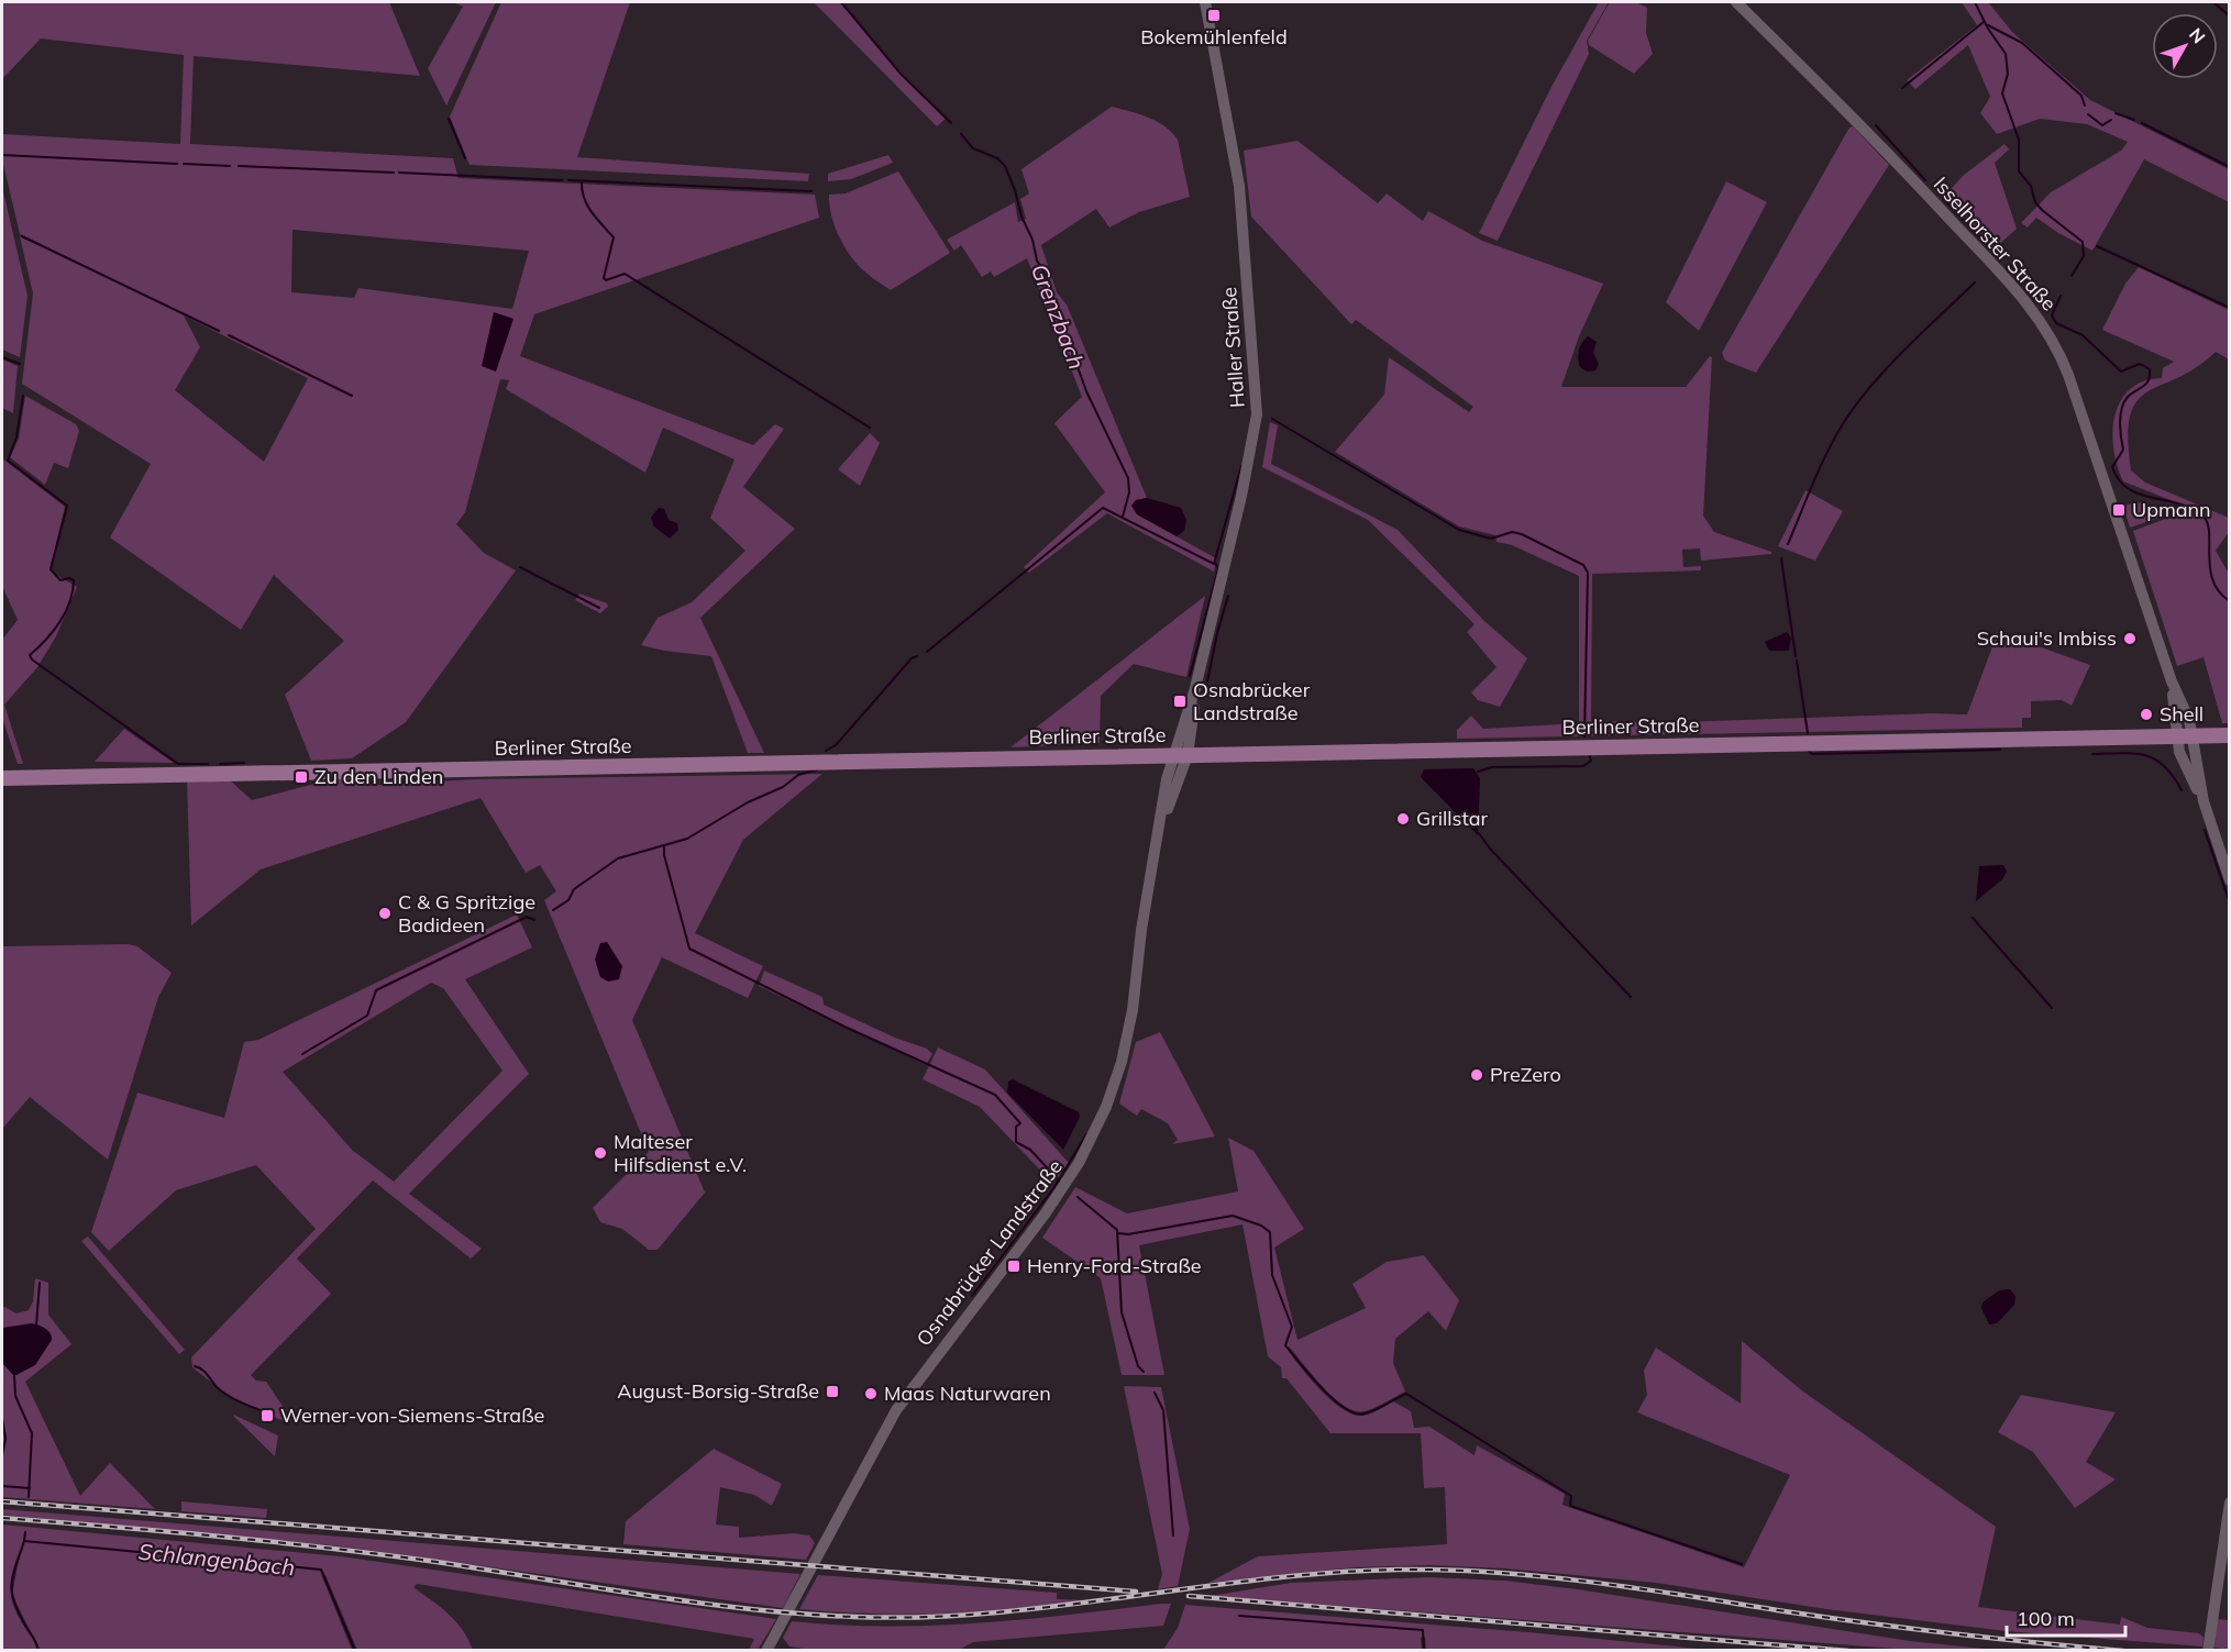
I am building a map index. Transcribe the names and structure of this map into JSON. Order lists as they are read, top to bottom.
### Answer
{
  "streets": {
    "main road": ["Berliner Straße"],
    "street": ["Isselhorster Straße", "Haller Straße", "Osnabrücker Landstraße"]
  },
  "crossings": [
    ["Isselhorster Straße", "Berliner Straße"],
    ["Haller Straße", "Berliner Straße"],
    ["Haller Straße", "Osnabrücker Landstraße"],
    ["Berliner Straße", "Osnabrücker Landstraße"]
  ],
  "water": ["Grenzbach", "Schlangenbach"],
  "places": {
    "transit": [
      "Bokemühlenfeld",
      "Upmann",
      "Osnabrücker Landstraße",
      "Zu den Linden",
      "Henry-Ford-Straße",
      "August-Borsig-Straße",
      "Werner-von-Siemens-Straße"
    ],
    "other": [
      "Schaui's Imbiss",
      "Shell",
      "Grillstar",
      "C & G Spritzige Badideen",
      "PreZero",
      "Malteser Hilfsdienst e.V.",
      "Maas Naturwaren"
    ]
  },
  "scale_bar": "100 m",
  "north": "top right"
}
